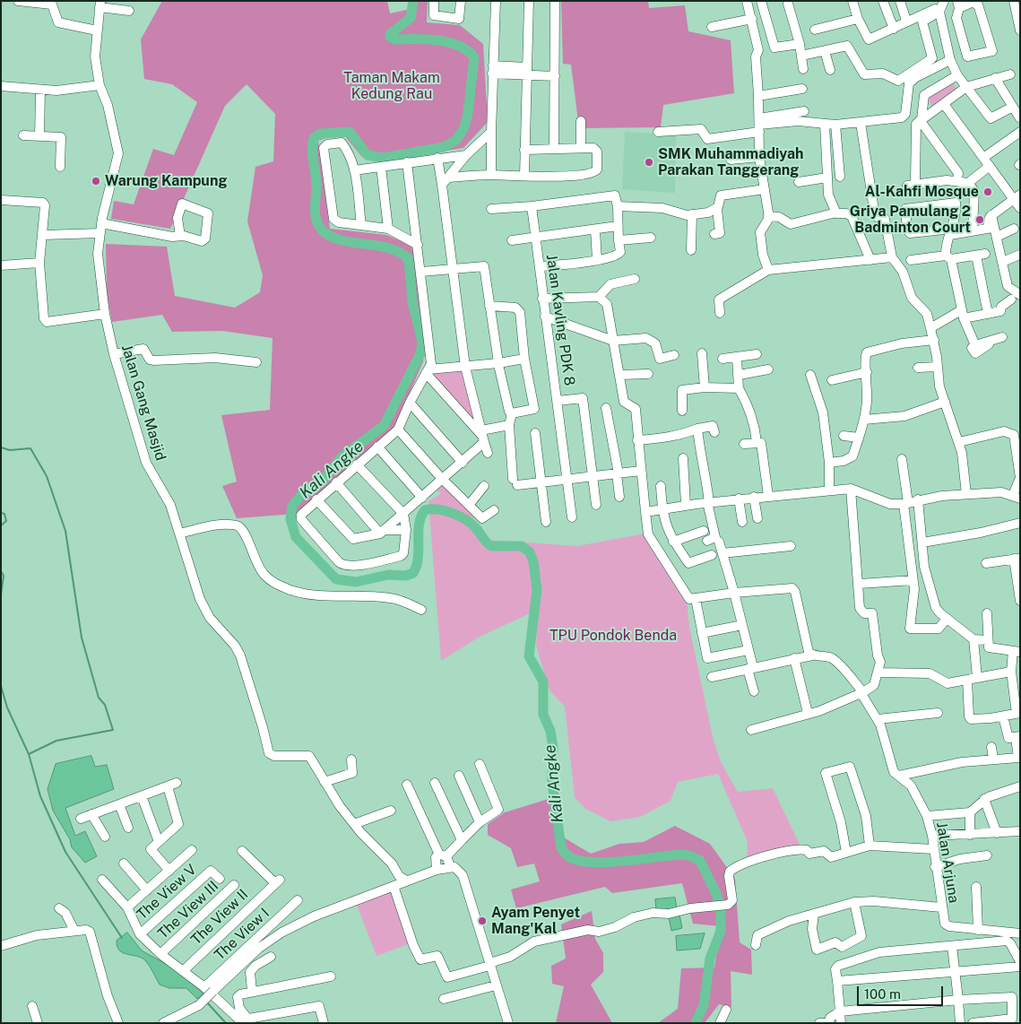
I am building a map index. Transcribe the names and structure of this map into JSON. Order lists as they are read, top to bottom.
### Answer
{
  "streets": {
    "street": [
      "Jalan Kavling PDK 8",
      "Jalan Gang Masjid",
      "Jalan Arjuna",
      "The View V",
      "The View III",
      "The View II",
      "The View I"
    ]
  },
  "water": ["Kali Angke"],
  "parks": ["Taman Makam Kedung Rau", "TPU Pondok Benda"],
  "places": [
    "SMK Muhammadiyah Parakan Tanggerang",
    "Warung Kampung",
    "Al-Kahfi Mosque",
    "Griya Pamulang 2 Badminton Court",
    "Ayam Penyet Mang'Kal"
  ],
  "scale_bar": "100 m"
}
